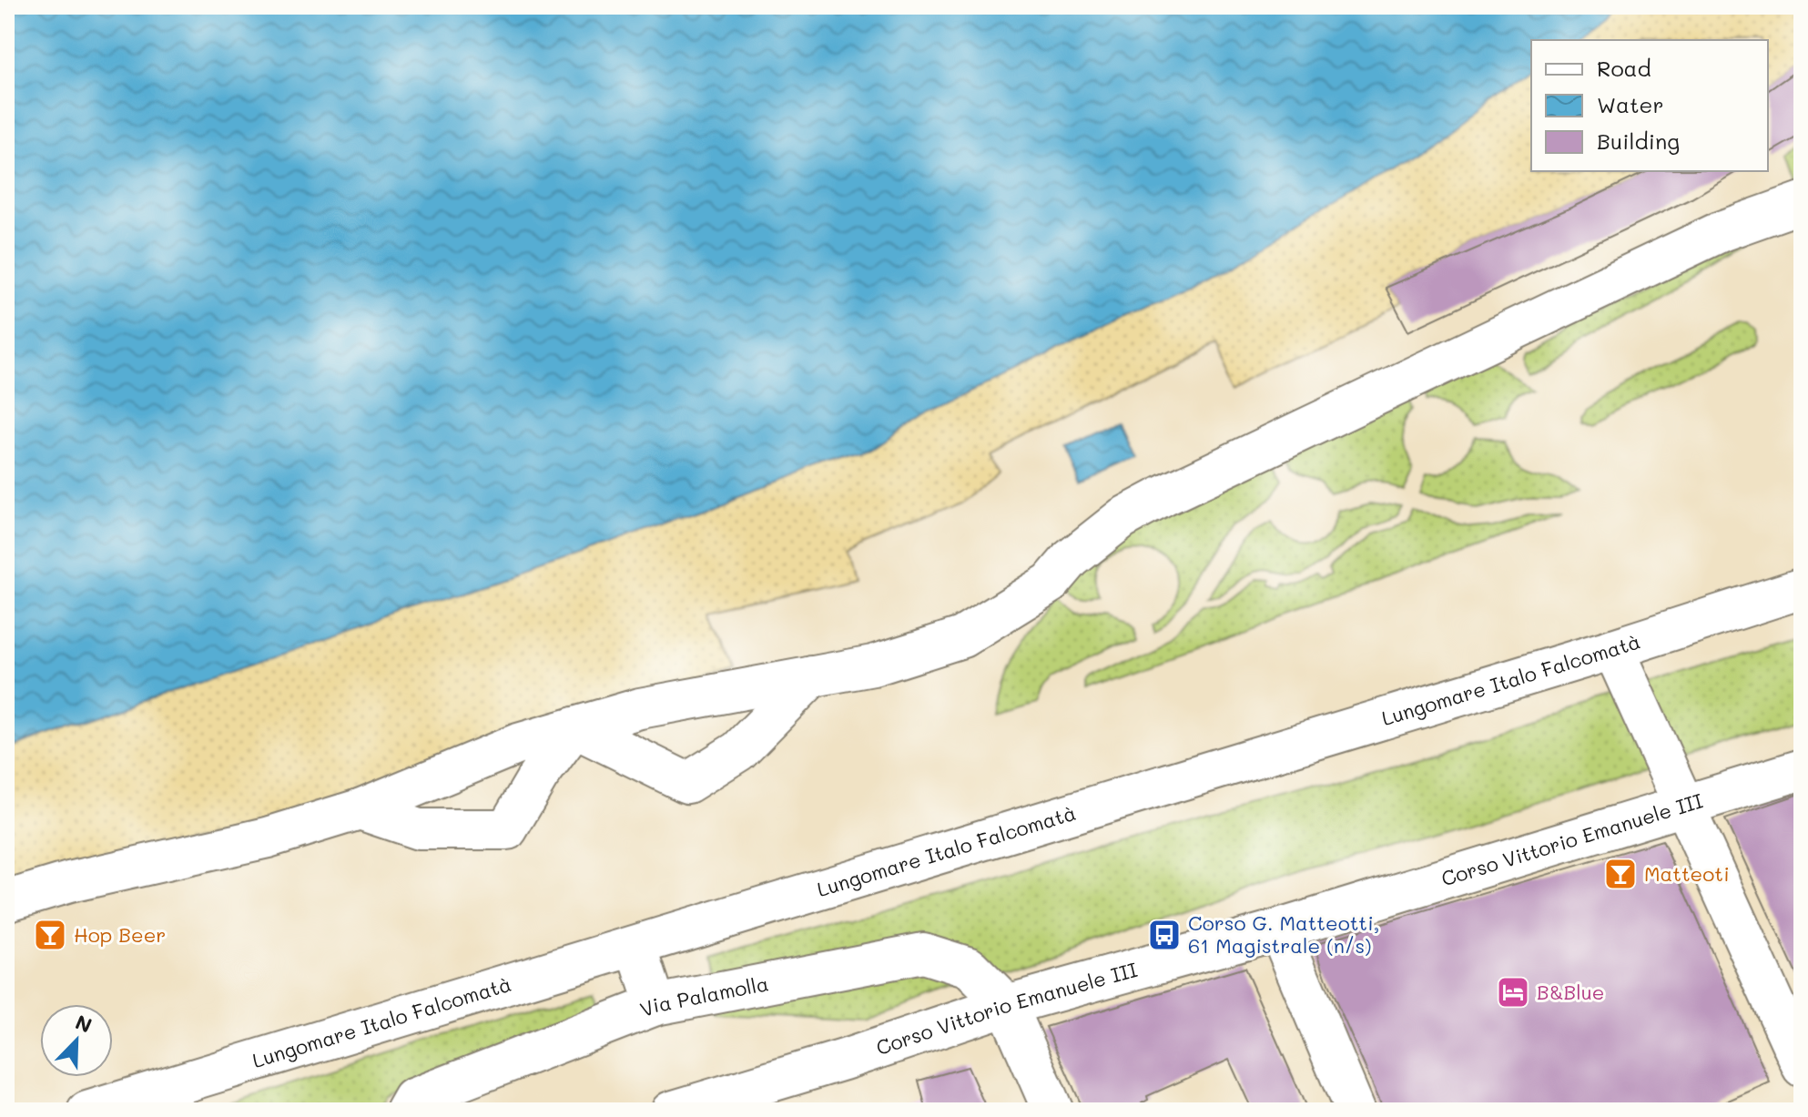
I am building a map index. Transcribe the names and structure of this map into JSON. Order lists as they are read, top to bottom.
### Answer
{
  "streets": {
    "street": ["Lungomare Italo Falcomatà", "Corso Vittorio Emanuele III", "Via Palamolla"]
  },
  "crossings": [
    ["Corso Vittorio Emanuele III", "Via Palamolla"]
  ],
  "places": {
    "bar": ["Matteoti", "Hop Beer"],
    "bus stop": ["Corso G. Matteotti, 61 Magistrale (n/s)"],
    "hotel": ["B&Blue"]
  },
  "legend": ["Road", "Water", "Building"],
  "north": "top right"
}
